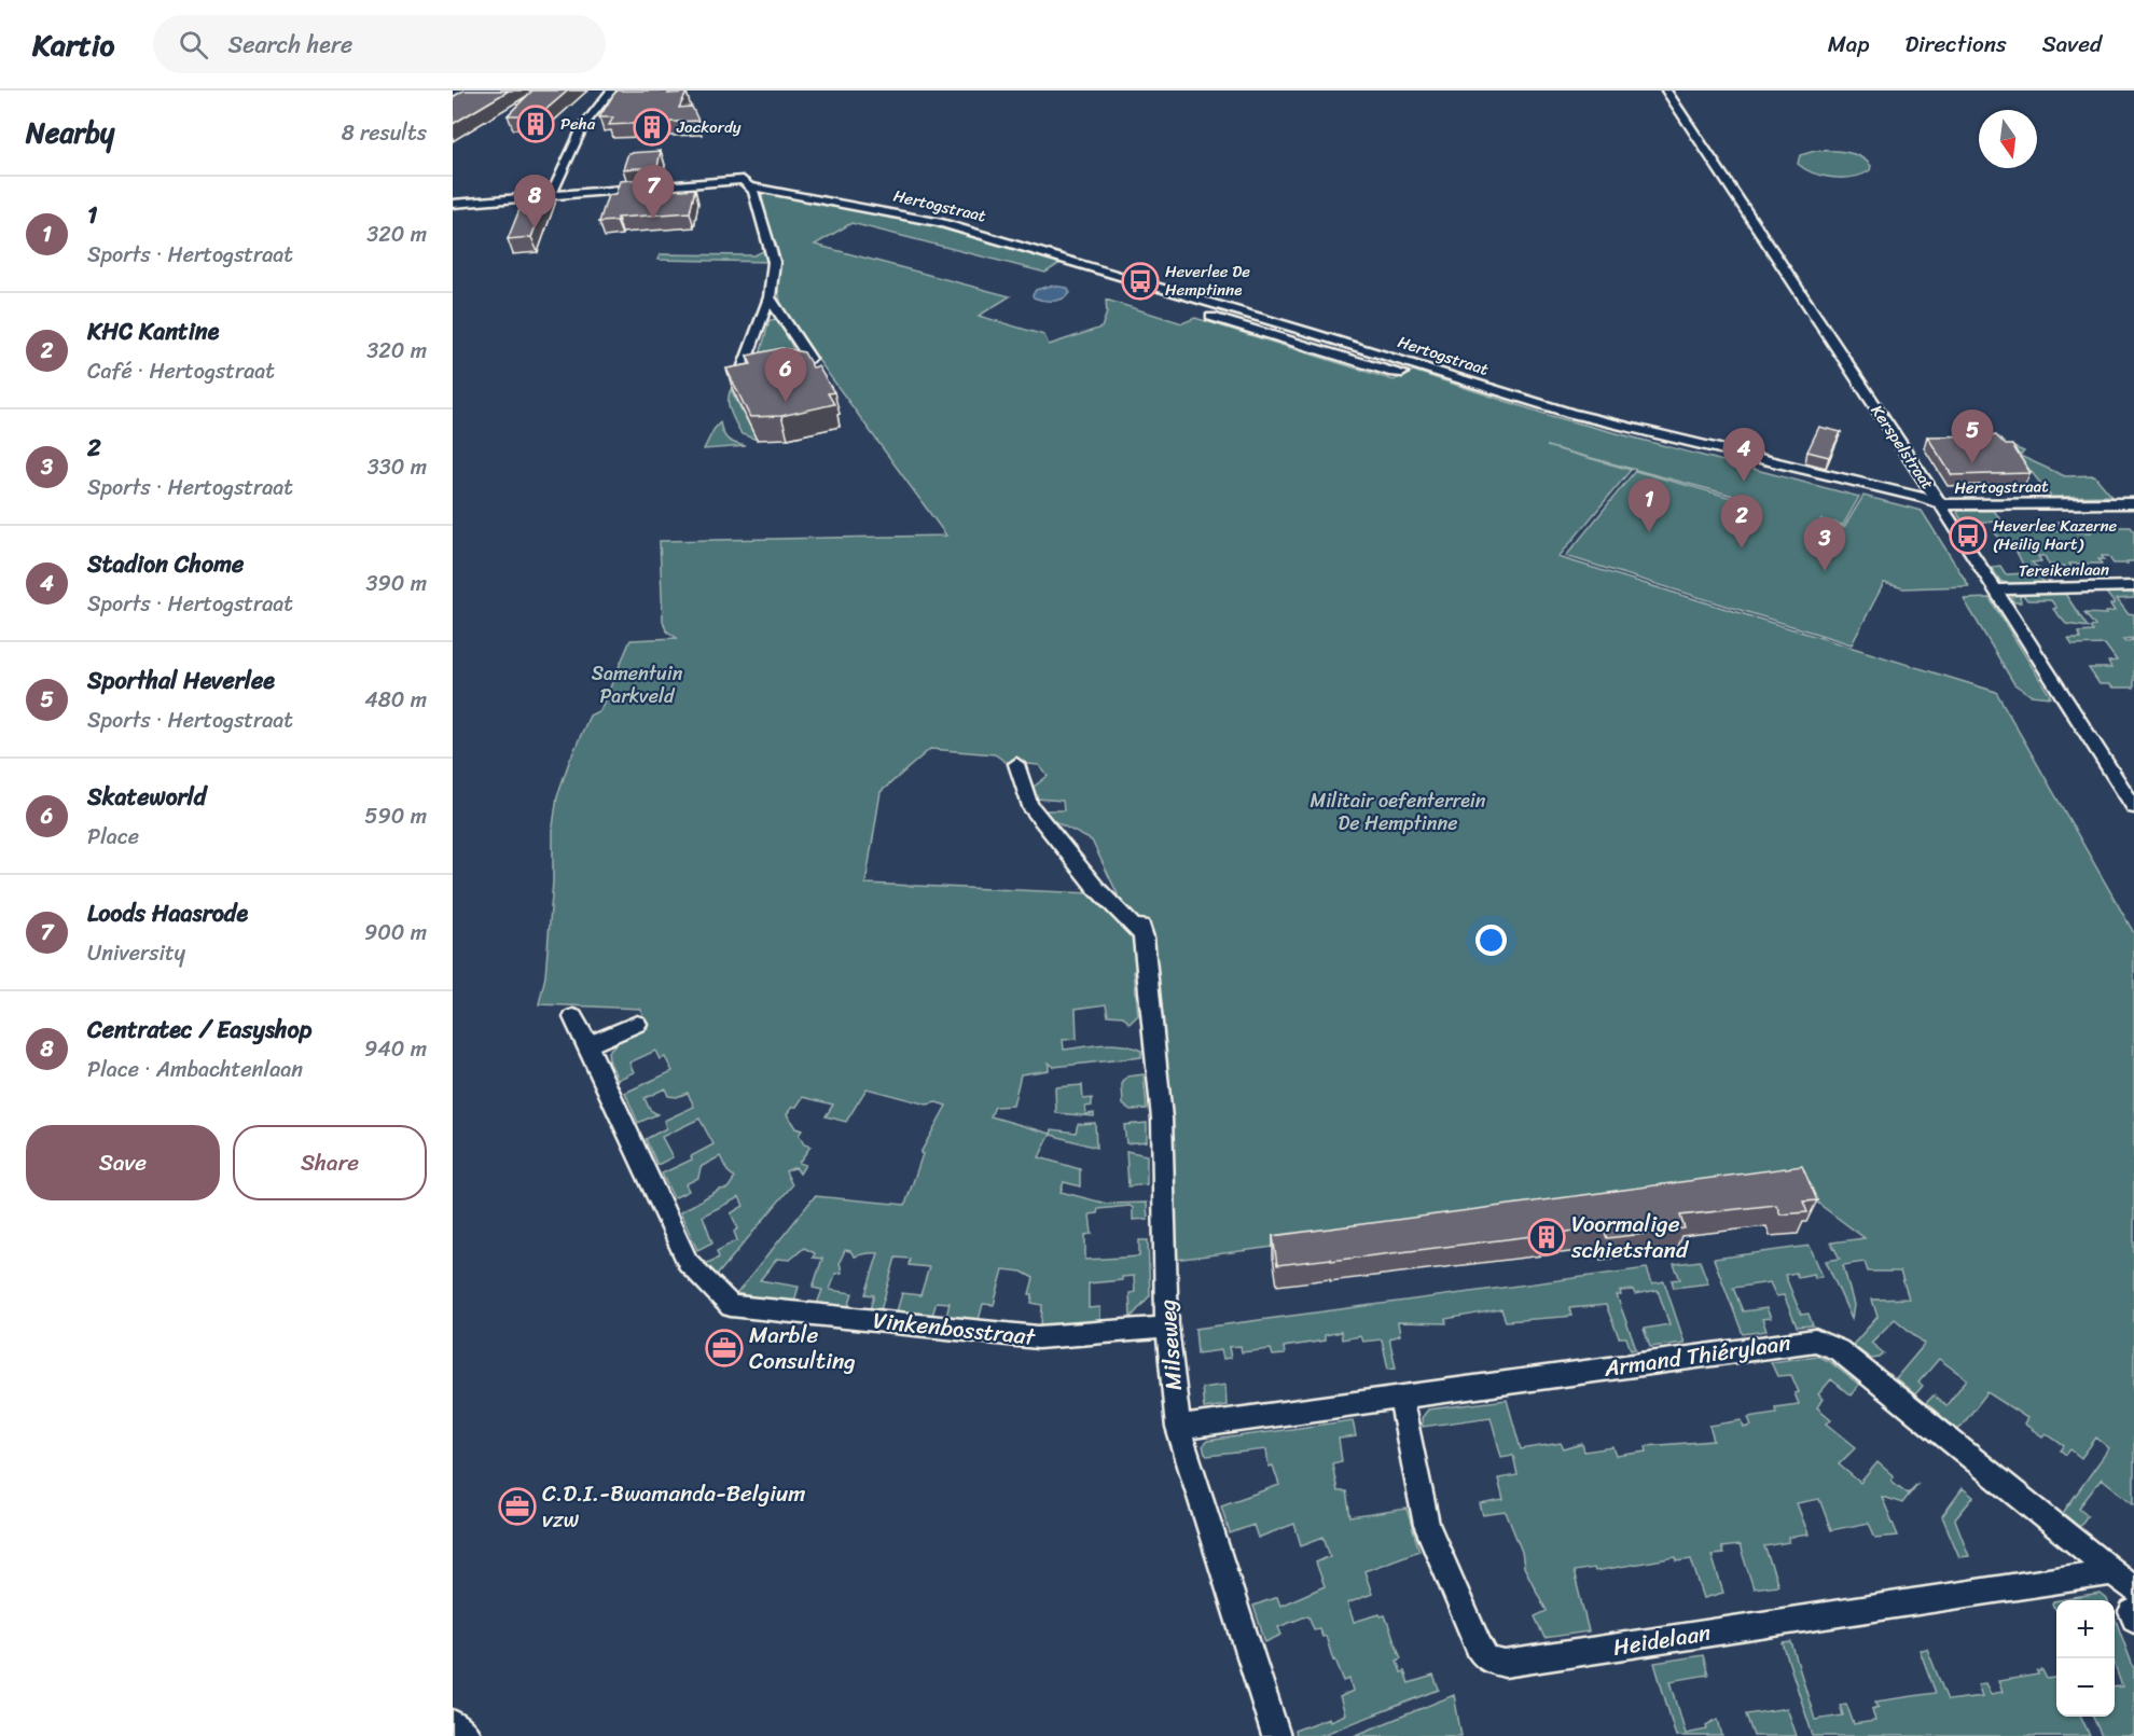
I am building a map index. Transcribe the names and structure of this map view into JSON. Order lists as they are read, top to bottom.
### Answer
{
  "streets": {
    "street": [
      "Hertogstraat",
      "Kerspelstraat",
      "Tereikenlaan",
      "Vinkenbosstraat",
      "Milseweg",
      "Armand Thiérylaan",
      "Heidelaan"
    ]
  },
  "crossings": [
    ["Hertogstraat", "Kerspelstraat"],
    ["Kerspelstraat", "Tereikenlaan"],
    ["Vinkenbosstraat", "Milseweg"],
    ["Milseweg", "Armand Thiérylaan"],
    ["Armand Thiérylaan", "Heidelaan"]
  ],
  "parks": ["Samentuin Parkveld", "Militair oefenterrein De Hemptinne"],
  "places": {
    "building": ["Peha", "Jockordy", "Voormalige schietstand"],
    "bus stop": ["Heverlee De Hemptinne", "Heverlee Kazerne (Heilig Hart)"],
    "office": ["Marble Consulting", "C.D.I.-Bwamanda-Belgium vzw"]
  },
  "north": "bottom",
  "page": {
    "header": "Kartio",
    "search": "Search here",
    "nav": ["Map", "Directions", "Saved"],
    "heading": ["Nearby", "8 results"],
    "pins": [
      "7",
      "8",
      "6",
      "5",
      "4",
      "1",
      "2",
      "3"
    ],
    "list": [
      {
        "mark": "1",
        "name": "1",
        "note": "Sports · Hertogstraat",
        "value": "320 m"
      },
      {
        "mark": "2",
        "name": "KHC Kantine",
        "note": "Café · Hertogstraat",
        "value": "320 m"
      },
      {
        "mark": "3",
        "name": "2",
        "note": "Sports · Hertogstraat",
        "value": "330 m"
      },
      {
        "mark": "4",
        "name": "Stadion Chome",
        "note": "Sports · Hertogstraat",
        "value": "390 m"
      },
      {
        "mark": "5",
        "name": "Sporthal Heverlee",
        "note": "Sports · Hertogstraat",
        "value": "480 m"
      },
      {
        "mark": "6",
        "name": "Skateworld",
        "note": "Place",
        "value": "590 m"
      },
      {
        "mark": "7",
        "name": "Loods Haasrode",
        "note": "University",
        "value": "900 m"
      },
      {
        "mark": "8",
        "name": "Centratec / Easyshop",
        "note": "Place · Ambachtenlaan",
        "value": "940 m"
      }
    ],
    "buttons": ["Save", "Share"],
    "map_buttons": ["+", "−"]
  }
}
